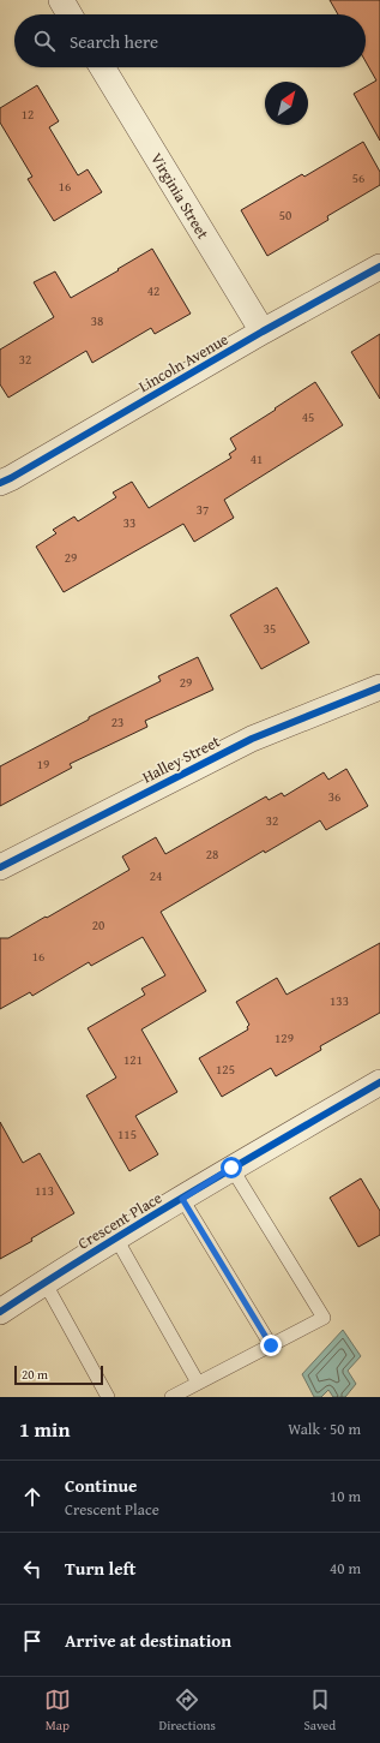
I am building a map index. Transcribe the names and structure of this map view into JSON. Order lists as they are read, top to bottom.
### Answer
{
  "streets": {
    "street": [
      "Virginia Street",
      "Lincoln Avenue",
      "Halley Street",
      "Crescent Place"
    ]
  },
  "crossings": [
    ["Virginia Street", "Lincoln Avenue"]
  ],
  "house_numbers": [
    "12",
    "56",
    "16",
    "50",
    "42",
    "38",
    "32",
    "45",
    "41",
    "37",
    "33",
    "29",
    "35",
    "29",
    "23",
    "19",
    "36",
    "32",
    "28",
    "24",
    "20",
    "16",
    "133",
    "129",
    "121",
    "125",
    "115",
    "113"
  ],
  "scale_bar": "20 m",
  "north": "top right",
  "page": {
    "search": "Search here",
    "scale": "20 m",
    "heading": ["1 min", "Walk · 50 m"],
    "list": [
      ["Continue", "Crescent Place", "10 m"],
      ["Turn left", "40 m"],
      "Arrive at destination"
    ],
    "nav": ["Map", "Directions", "Saved"]
  }
}
